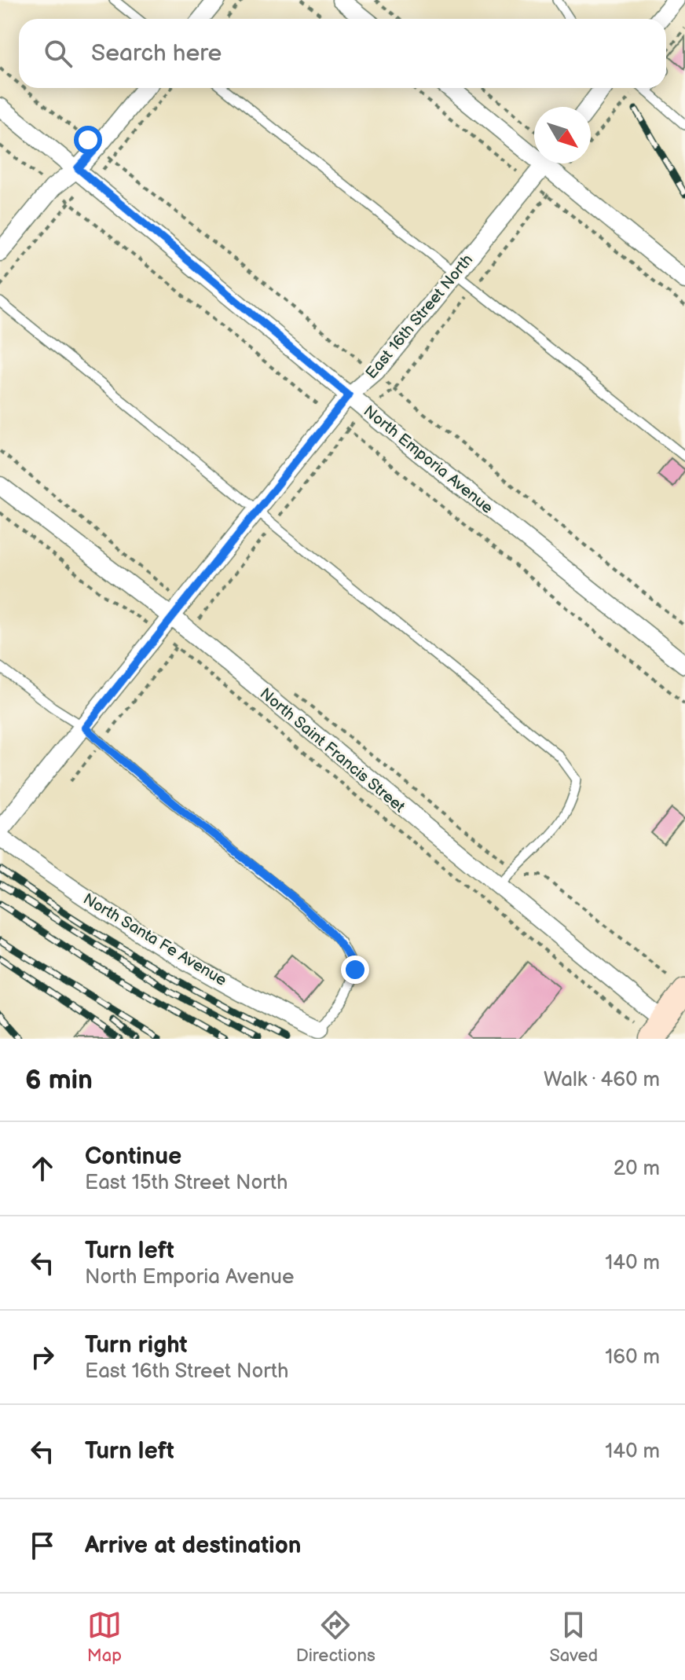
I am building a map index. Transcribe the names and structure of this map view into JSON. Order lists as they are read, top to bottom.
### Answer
{
  "streets": {
    "street": [
      "East 16th Street North",
      "North Emporia Avenue",
      "North Saint Francis Street",
      "North Santa Fe Avenue"
    ]
  },
  "crossings": [
    ["East 16th Street North", "North Emporia Avenue"],
    ["East 16th Street North", "North Saint Francis Street"]
  ],
  "north": "bottom right",
  "page": {
    "search": "Search here",
    "heading": ["6 min", "Walk · 460 m"],
    "list": [
      ["Continue", "East 15th Street North", "20 m"],
      ["Turn left", "North Emporia Avenue", "140 m"],
      ["Turn right", "East 16th Street North", "160 m"],
      ["Turn left", "140 m"],
      "Arrive at destination"
    ],
    "nav": ["Map", "Directions", "Saved"]
  }
}
